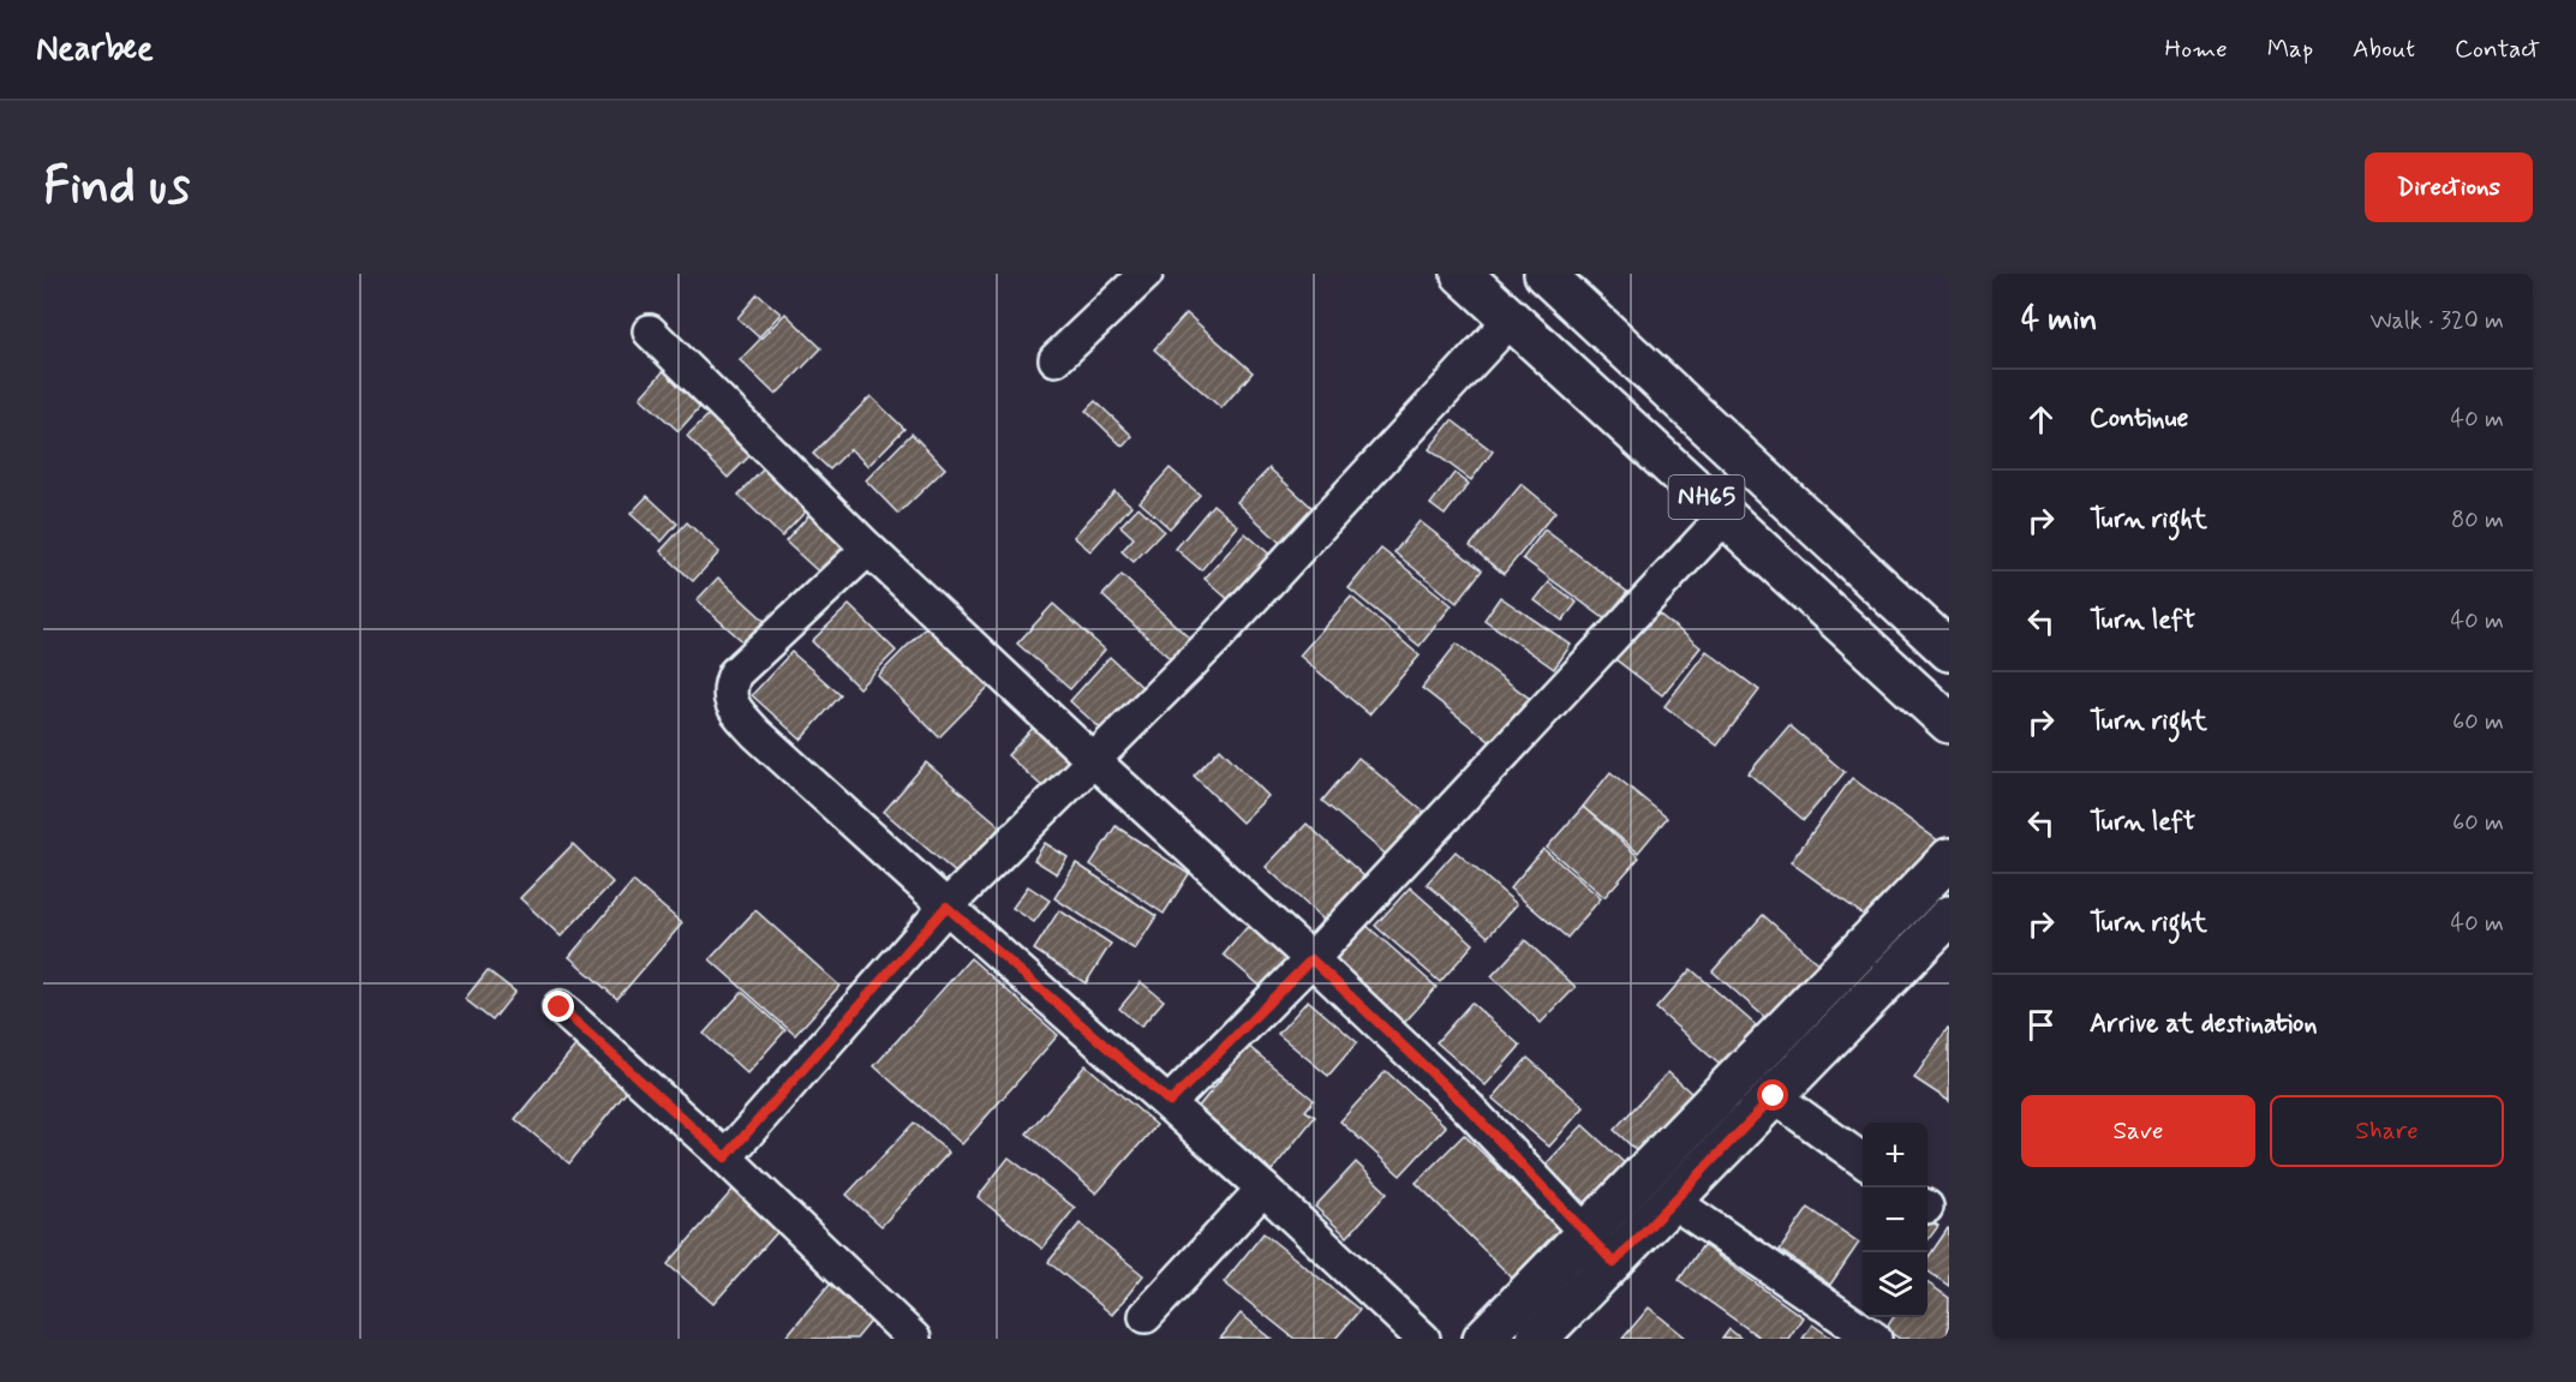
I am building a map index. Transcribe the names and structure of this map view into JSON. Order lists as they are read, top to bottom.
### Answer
{
  "streets": {
    "main road": ["NH65"]
  },
  "page": {
    "header": "Nearbee",
    "nav": [
      "Home",
      "Map",
      "About",
      "Contact"
    ],
    "buttons": [
      "Directions",
      ["Save", "Share"]
    ],
    "title": "Find us",
    "heading": ["4 min", "Walk · 320 m"],
    "list": [
      ["Continue", "40 m"],
      ["Turn right", "80 m"],
      ["Turn left", "40 m"],
      ["Turn right", "60 m"],
      ["Turn left", "60 m"],
      ["Turn right", "40 m"],
      "Arrive at destination"
    ],
    "map_buttons": ["+", "−"]
  }
}
